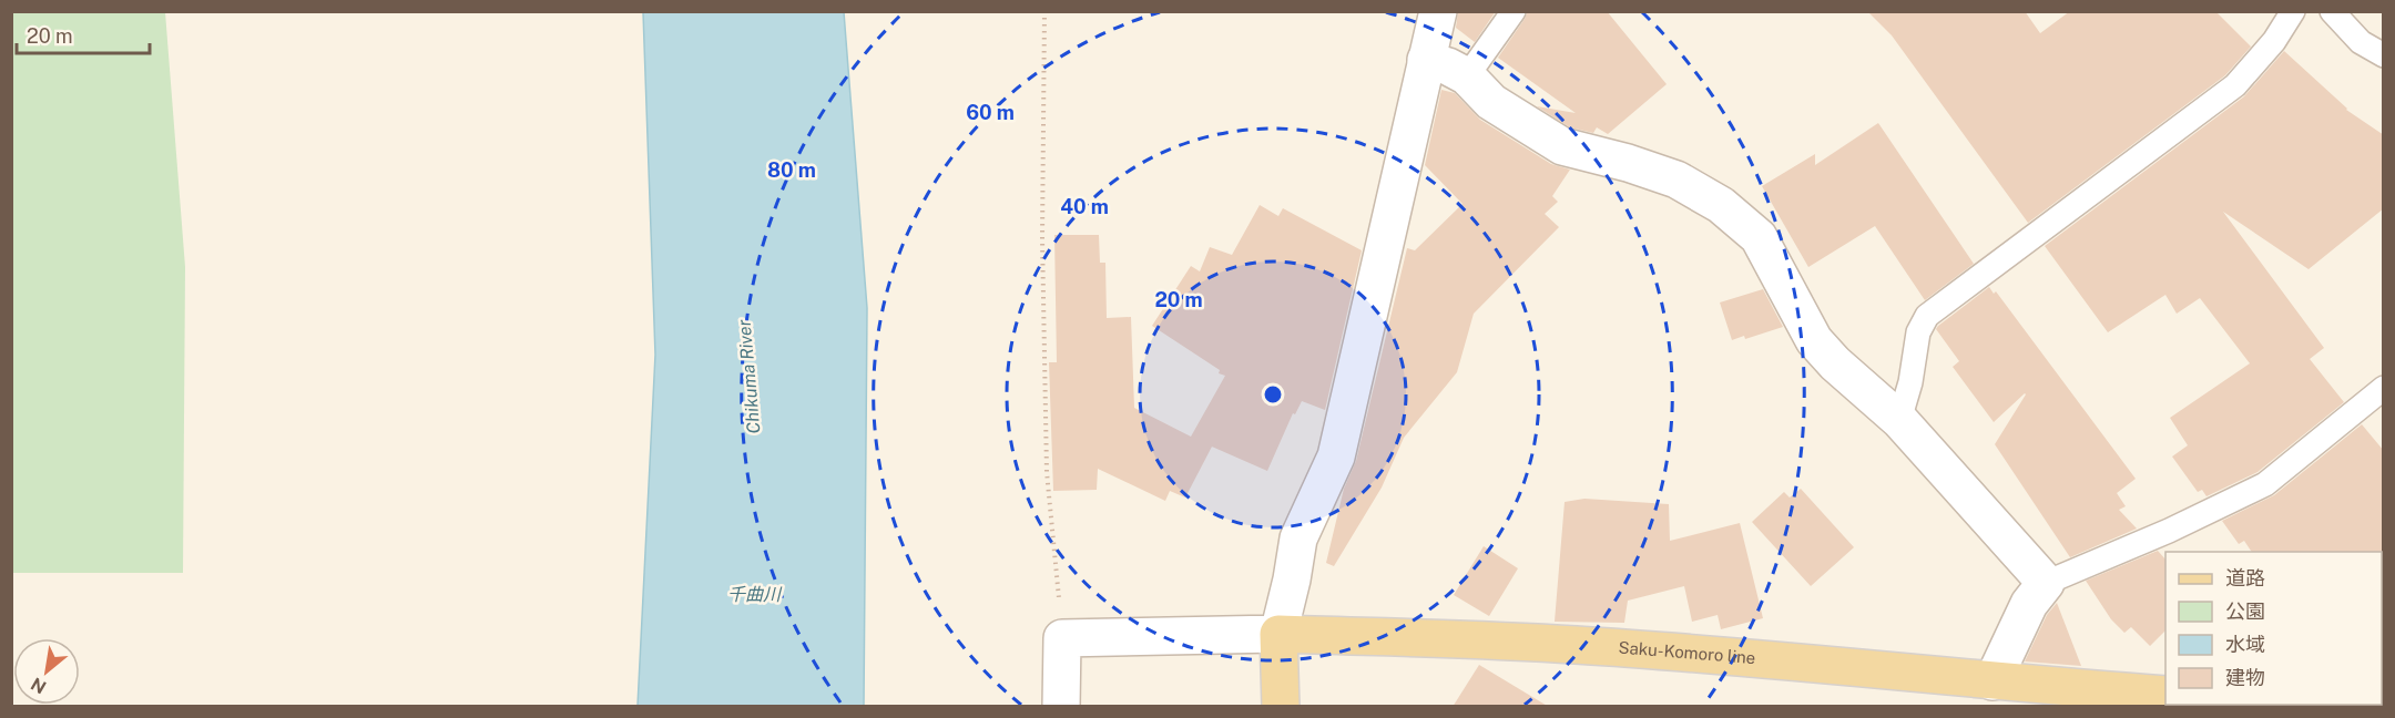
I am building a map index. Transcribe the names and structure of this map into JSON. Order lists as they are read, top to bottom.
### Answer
{
  "streets": {
    "main road": ["Saku-Komoro line"]
  },
  "water": ["Chikuma River", "千曲川"],
  "legend": [
    "道路",
    "公園",
    "水域",
    "建物"
  ],
  "scale_bar": "20 m",
  "north": "bottom left",
  "rings": [
    "60 m",
    "80 m",
    "40 m",
    "20 m"
  ]
}
